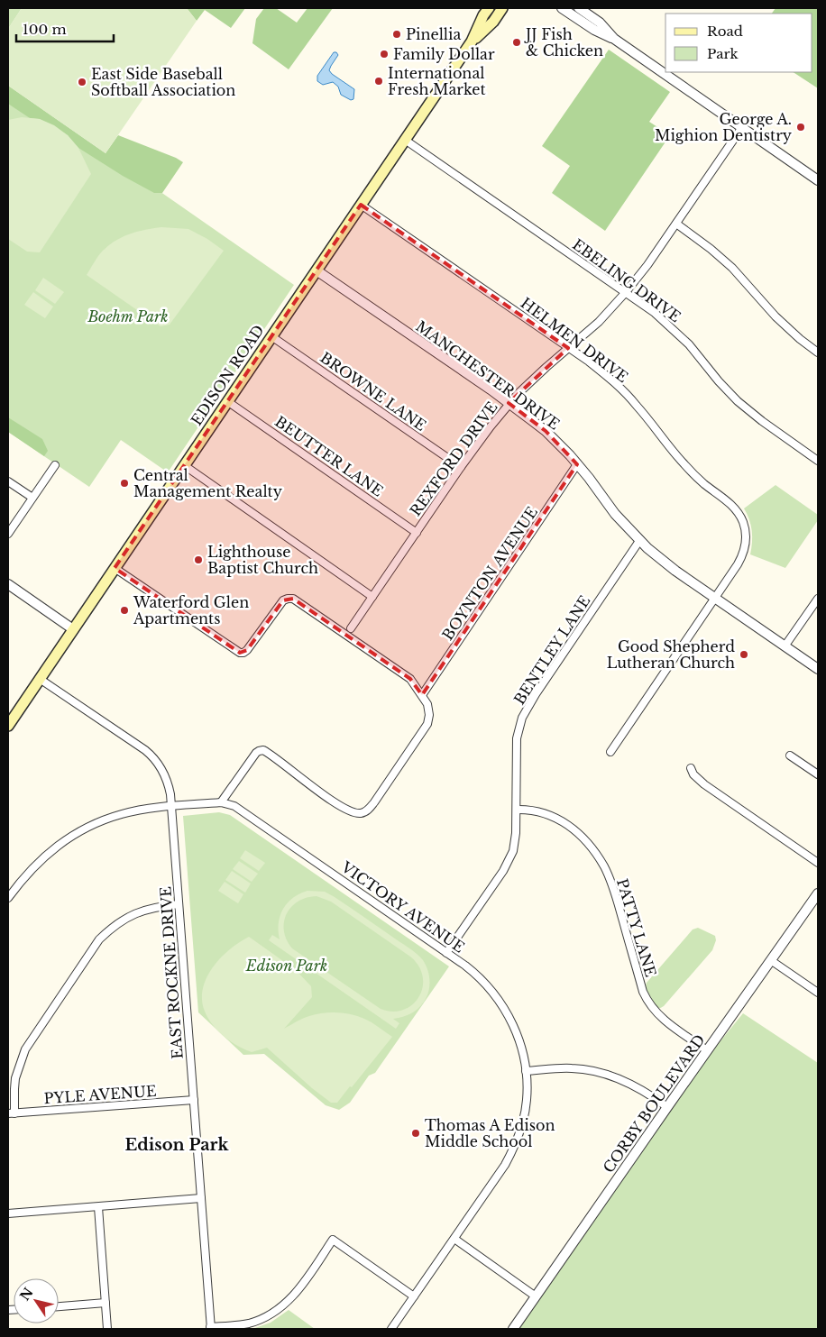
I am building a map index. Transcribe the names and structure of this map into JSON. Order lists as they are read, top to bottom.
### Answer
{
  "streets": {
    "main road": ["EDISON ROAD"],
    "street": [
      "EBELING DRIVE",
      "HELMEN DRIVE",
      "MANCHESTER DRIVE",
      "BROWNE LANE",
      "BEUTTER LANE",
      "REXFORD DRIVE",
      "BOYNTON AVENUE",
      "BENTLEY LANE",
      "VICTORY AVENUE",
      "PATTY LANE",
      "EAST ROCKNE DRIVE",
      "PYLE AVENUE",
      "CORBY BOULEVARD"
    ]
  },
  "crossings": [
    ["EBELING DRIVE", "EDISON ROAD"],
    ["EBELING DRIVE", "REXFORD DRIVE"],
    ["HELMEN DRIVE", "EDISON ROAD"],
    ["HELMEN DRIVE", "MANCHESTER DRIVE"],
    ["HELMEN DRIVE", "REXFORD DRIVE"],
    ["EDISON ROAD", "MANCHESTER DRIVE"],
    ["EDISON ROAD", "BROWNE LANE"],
    ["EDISON ROAD", "BEUTTER LANE"],
    ["EDISON ROAD", "EAST ROCKNE DRIVE"],
    ["MANCHESTER DRIVE", "REXFORD DRIVE"],
    ["MANCHESTER DRIVE", "BOYNTON AVENUE"],
    ["MANCHESTER DRIVE", "BENTLEY LANE"],
    ["BROWNE LANE", "REXFORD DRIVE"],
    ["BEUTTER LANE", "REXFORD DRIVE"],
    ["BENTLEY LANE", "VICTORY AVENUE"],
    ["BENTLEY LANE", "PATTY LANE"],
    ["PATTY LANE", "CORBY BOULEVARD"],
    ["EAST ROCKNE DRIVE", "PYLE AVENUE"]
  ],
  "districts": ["Edison Park"],
  "parks": ["Boehm Park", "Edison Park"],
  "places": [
    "Pinellia",
    "JJ Fish & Chicken",
    "Family Dollar",
    "International Fresh Market",
    "East Side Baseball Softball Association",
    "George A. Mighion Dentistry",
    "Central Management Realty",
    "Lighthouse Baptist Church",
    "Waterford Glen Apartments",
    "Good Shepherd Lutheran Church",
    "Thomas A Edison Middle School"
  ],
  "legend": ["Road", "Park"],
  "scale_bar": "100 m",
  "north": "top left"
}
